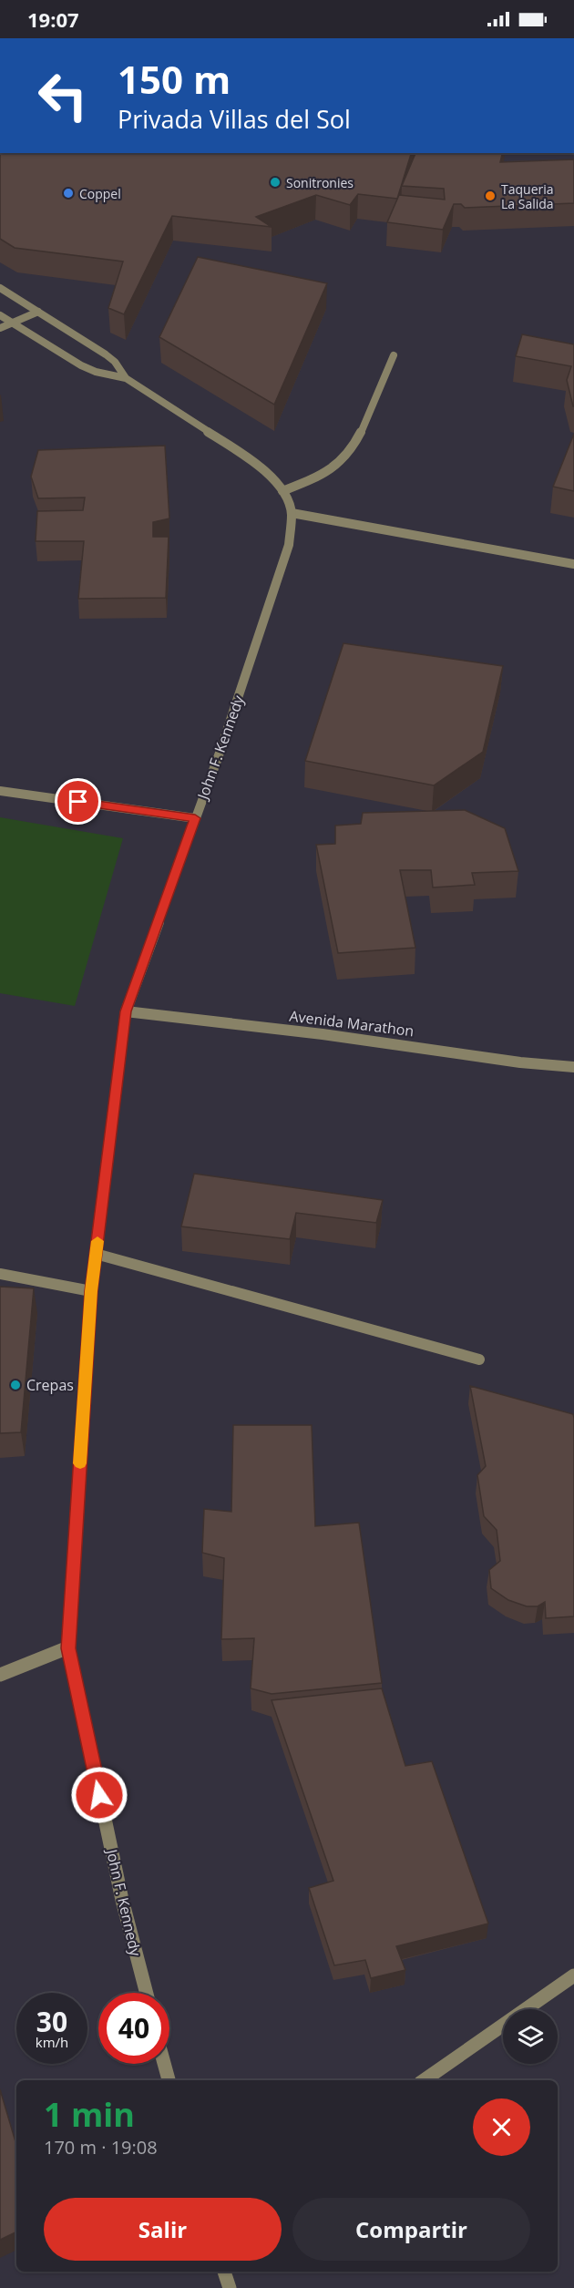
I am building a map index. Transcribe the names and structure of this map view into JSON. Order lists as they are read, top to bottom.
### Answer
{
  "streets": {
    "street": ["John F. Kennedy", "Avenida Marathon"]
  },
  "crossings": [
    ["John F. Kennedy", "Avenida Marathon"]
  ],
  "places": [
    "Sonitronies",
    "Coppel",
    "Taqueria La Salida",
    "Crepas"
  ],
  "page": {
    "status": "19:07",
    "turn": ["150 m", "Privada Villas del Sol"],
    "speed": "30 km/h",
    "limit": "40",
    "heading": ["1 min", "170 m · 19:08"],
    "buttons": ["Salir", "Compartir"]
  }
}
